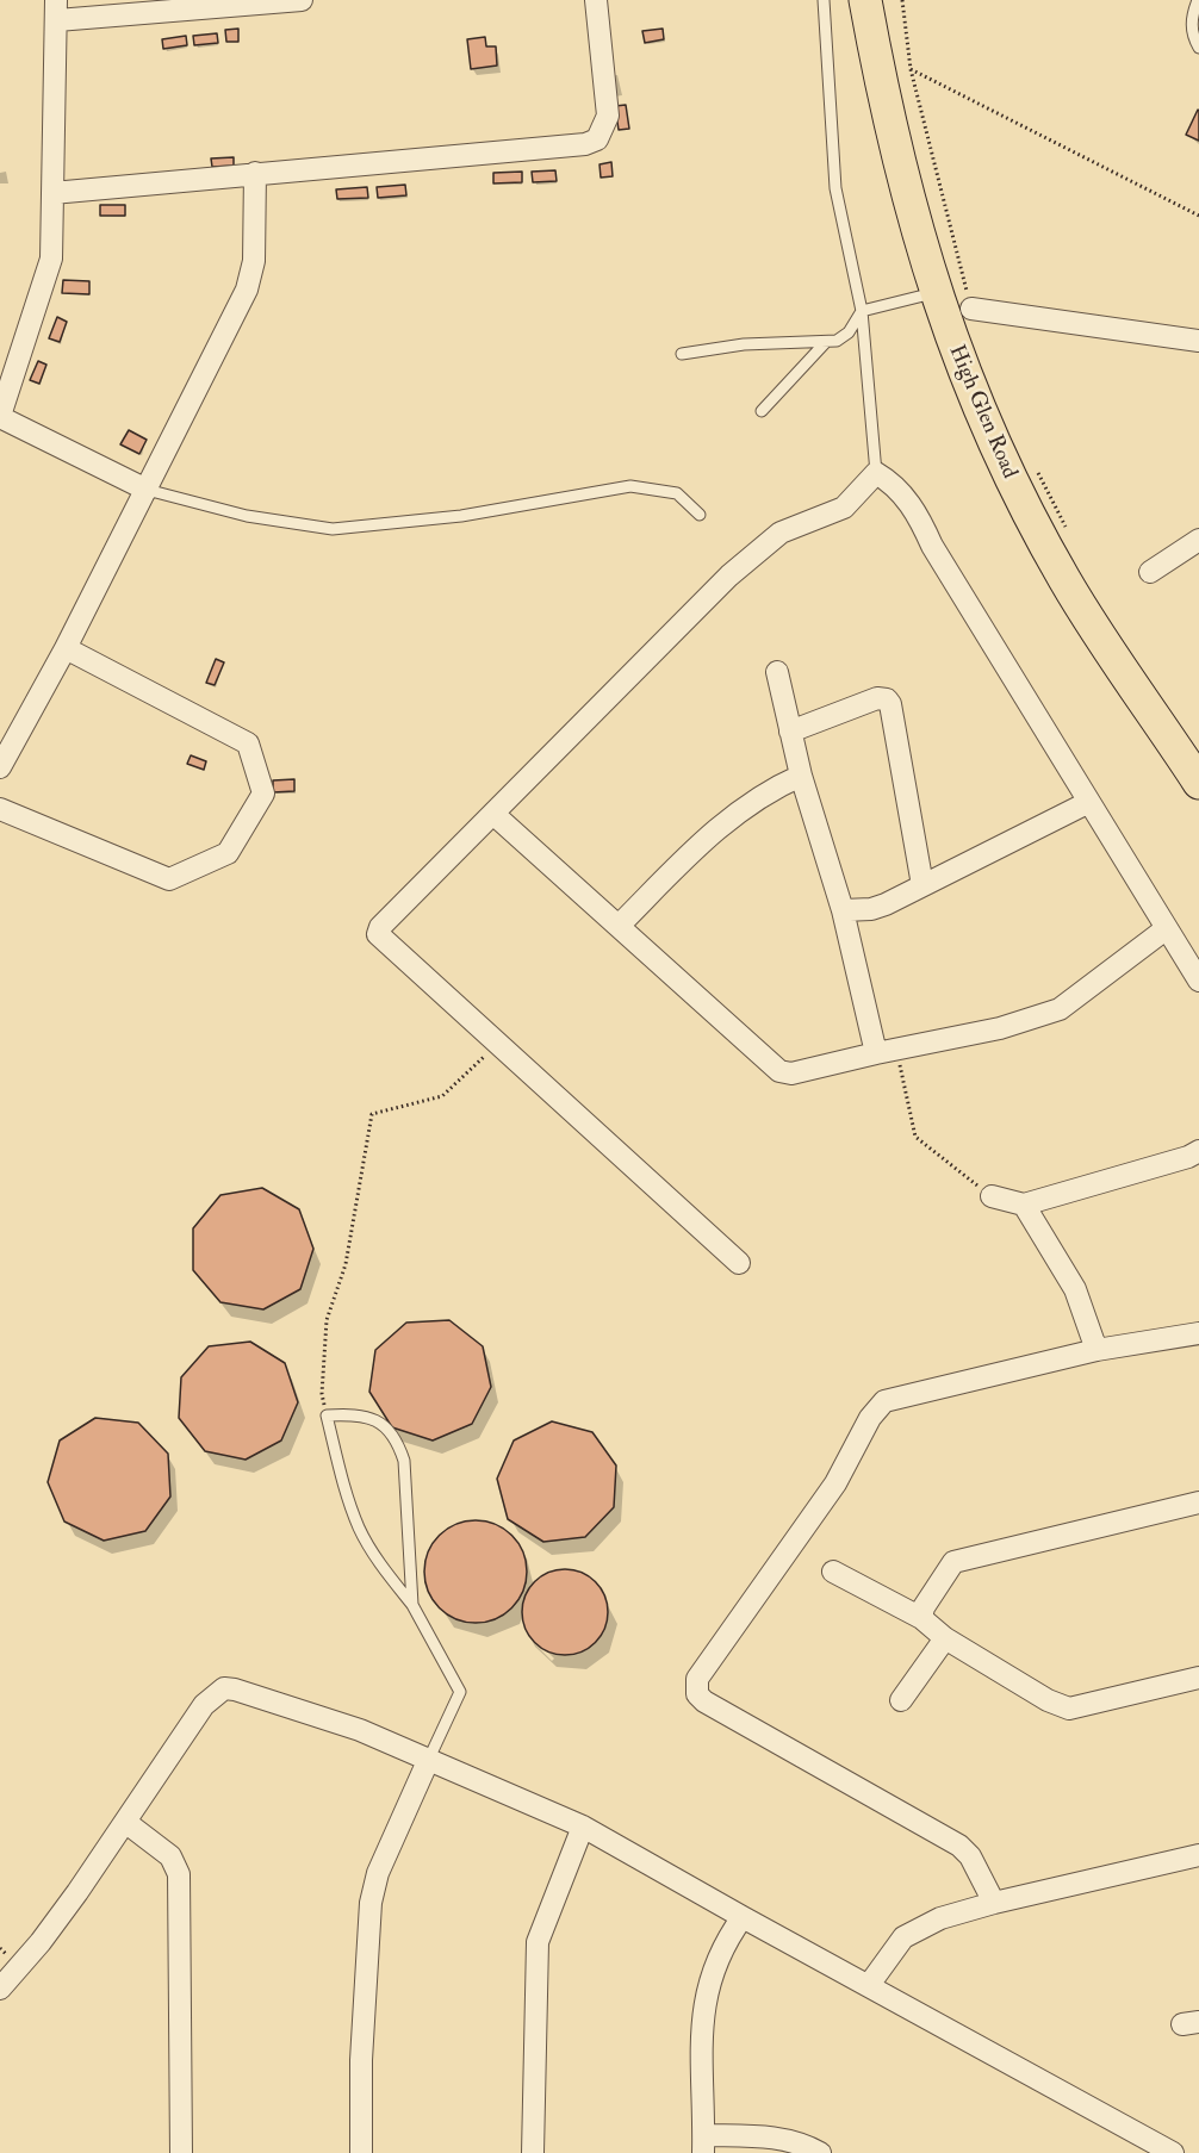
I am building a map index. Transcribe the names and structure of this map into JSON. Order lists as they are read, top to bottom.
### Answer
{
  "streets": {
    "main road": ["High Glen Road"]
  }
}
